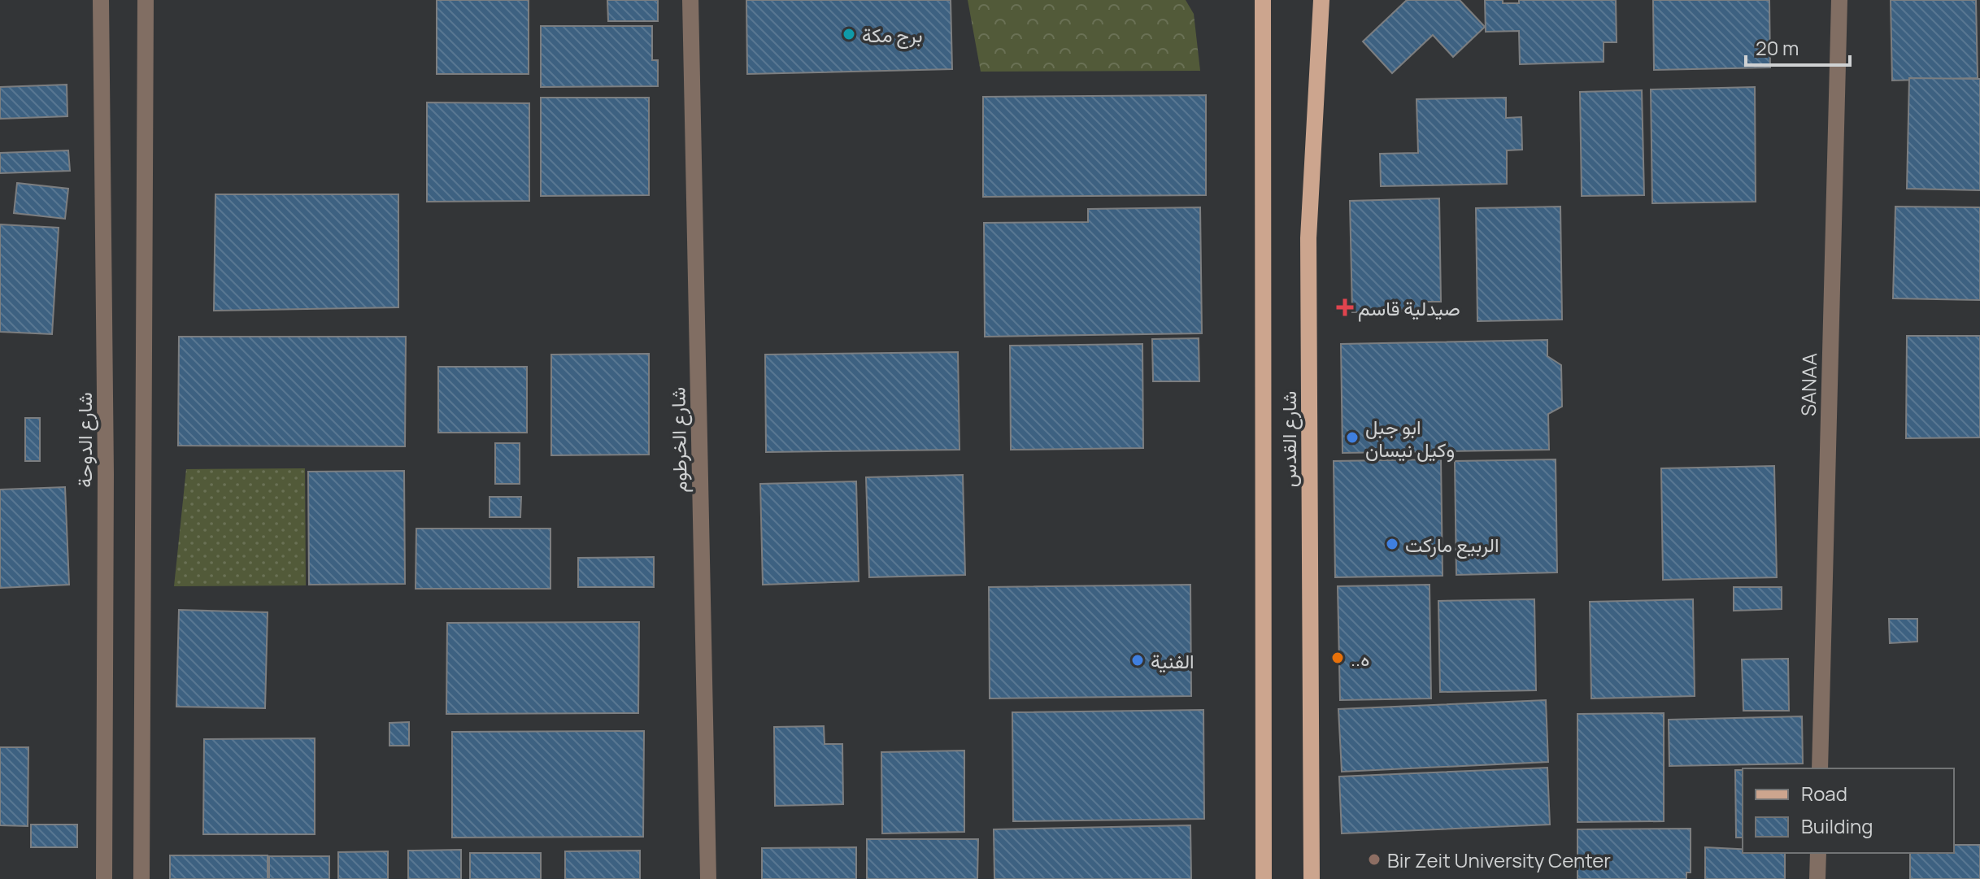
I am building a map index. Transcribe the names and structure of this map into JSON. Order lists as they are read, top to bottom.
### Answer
{
  "streets": {
    "main road": ["شارع القدس"],
    "street": ["SANAA", "شارع الدوحة", "شارع الخرطوم"]
  },
  "places": {
    "other": [
      "برج مكة",
      "ابو جبل وكيل نيسان",
      "الربيع ماركت",
      "..ه",
      "الفنية",
      "Bir Zeit University Center"
    ],
    "health": ["صيدلية قاسم"]
  },
  "legend": ["Road", "Building"],
  "scale_bar": "20 m"
}
